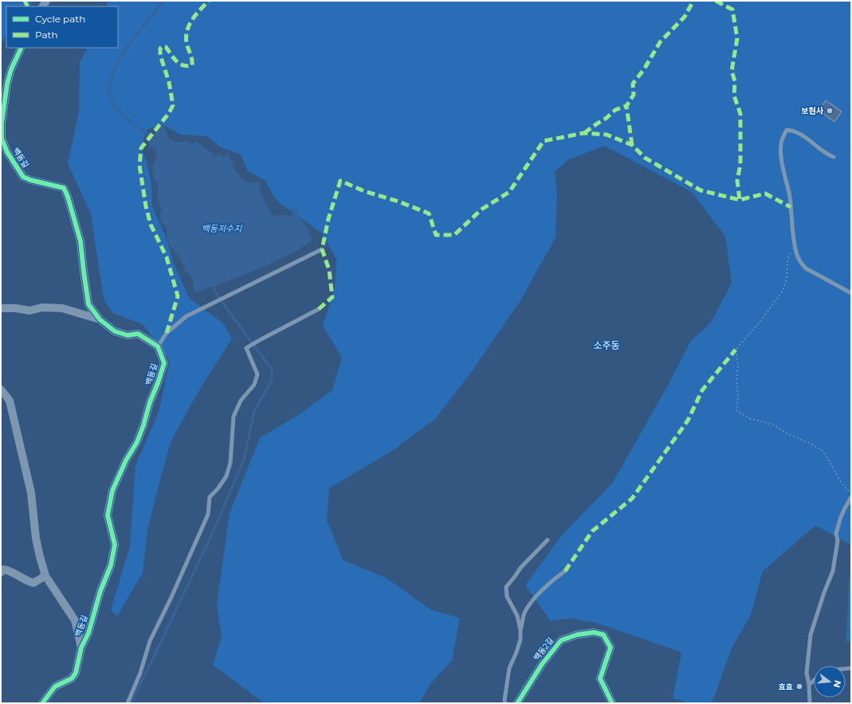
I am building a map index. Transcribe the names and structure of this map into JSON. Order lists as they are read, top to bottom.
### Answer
{
  "streets": {
    "street": ["백동길", "백동2길"]
  },
  "districts": ["소주동"],
  "water": ["백동저수지"],
  "places": ["보현사", "효효"],
  "legend": ["Cycle path", "Path"],
  "north": "right"
}
